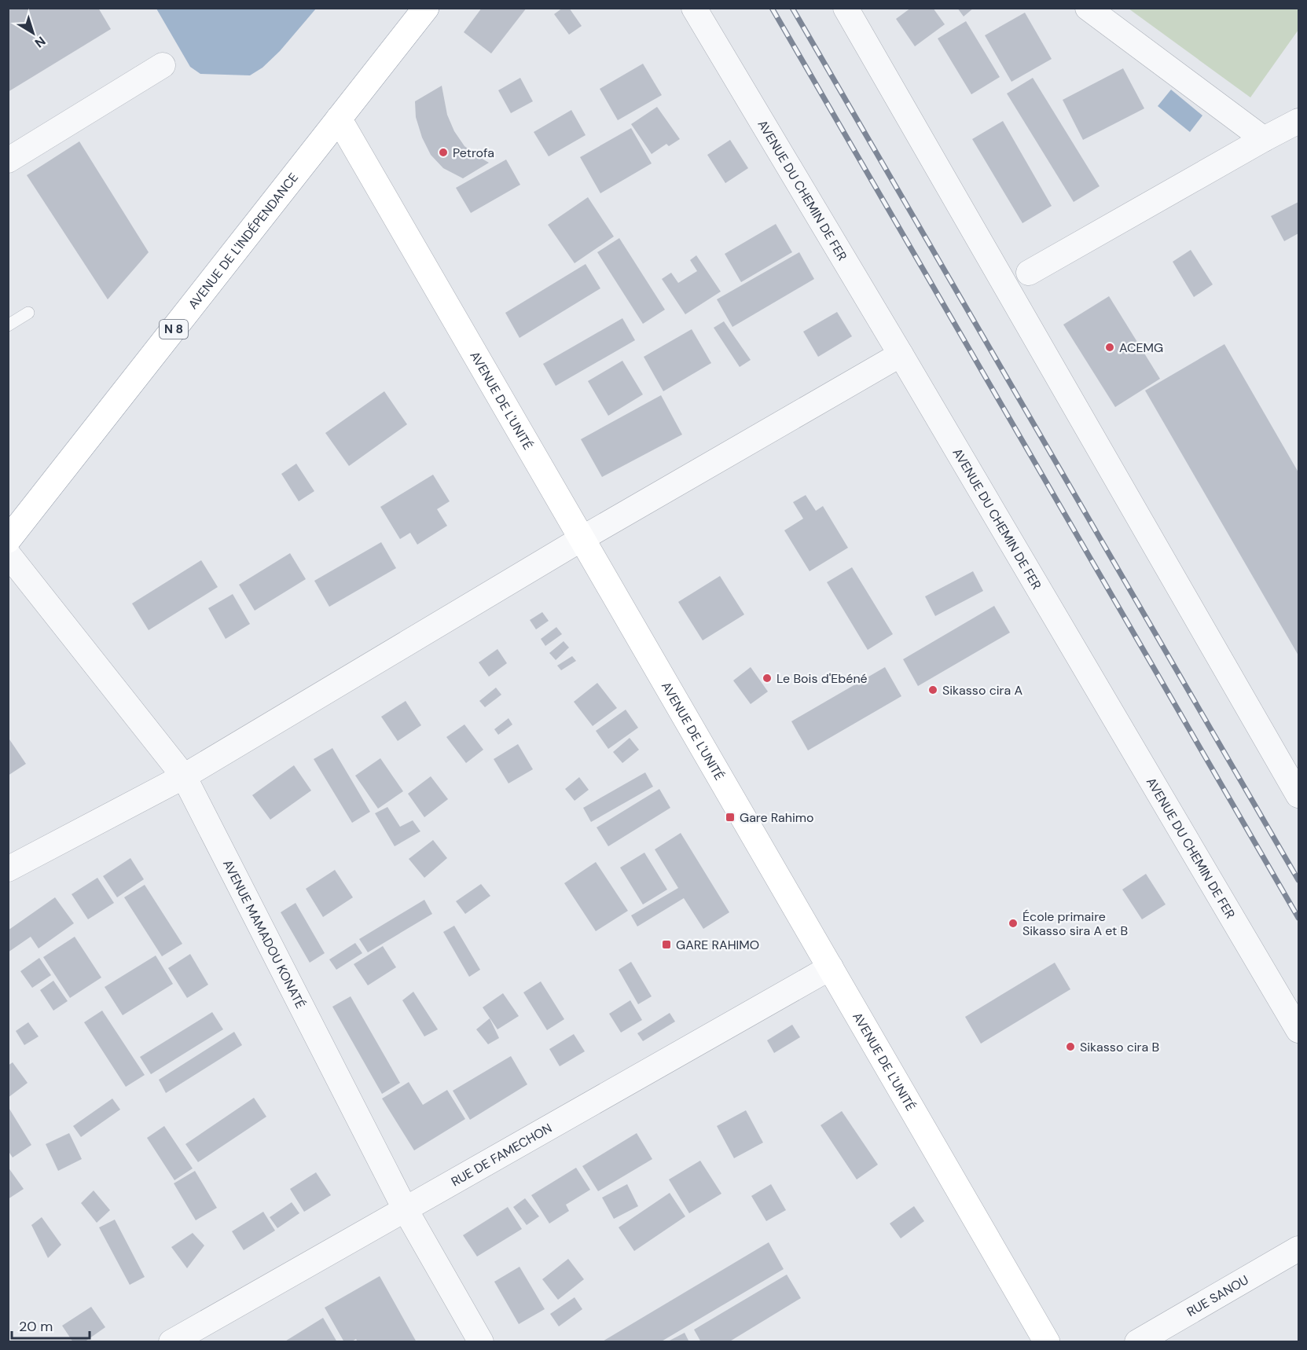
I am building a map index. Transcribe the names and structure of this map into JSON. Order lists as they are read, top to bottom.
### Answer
{
  "streets": {
    "main road": ["AVENUE DE L'INDÉPENDANCE", "N 8", "AVENUE DE L'UNITÉ"],
    "street": [
      "AVENUE DU CHEMIN DE FER",
      "AVENUE MAMADOU KONATÉ",
      "RUE DE FAMECHON",
      "RUE SANOU"
    ]
  },
  "crossings": [
    ["AVENUE DE L'INDÉPENDANCE", "AVENUE DE L'UNITÉ"],
    ["AVENUE DE L'UNITÉ", "RUE DE FAMECHON"],
    ["AVENUE MAMADOU KONATÉ", "RUE DE FAMECHON"]
  ],
  "places": {
    "other": [
      "Petrofa",
      "ACEMG",
      "Le Bois d'Ebéné",
      "Sikasso cira A",
      "École primaire Sikasso sira A et B",
      "Sikasso cira B"
    ],
    "transit": ["Gare Rahimo", "GARE RAHIMO"]
  },
  "scale_bar": "20 m",
  "north": "bottom right"
}
